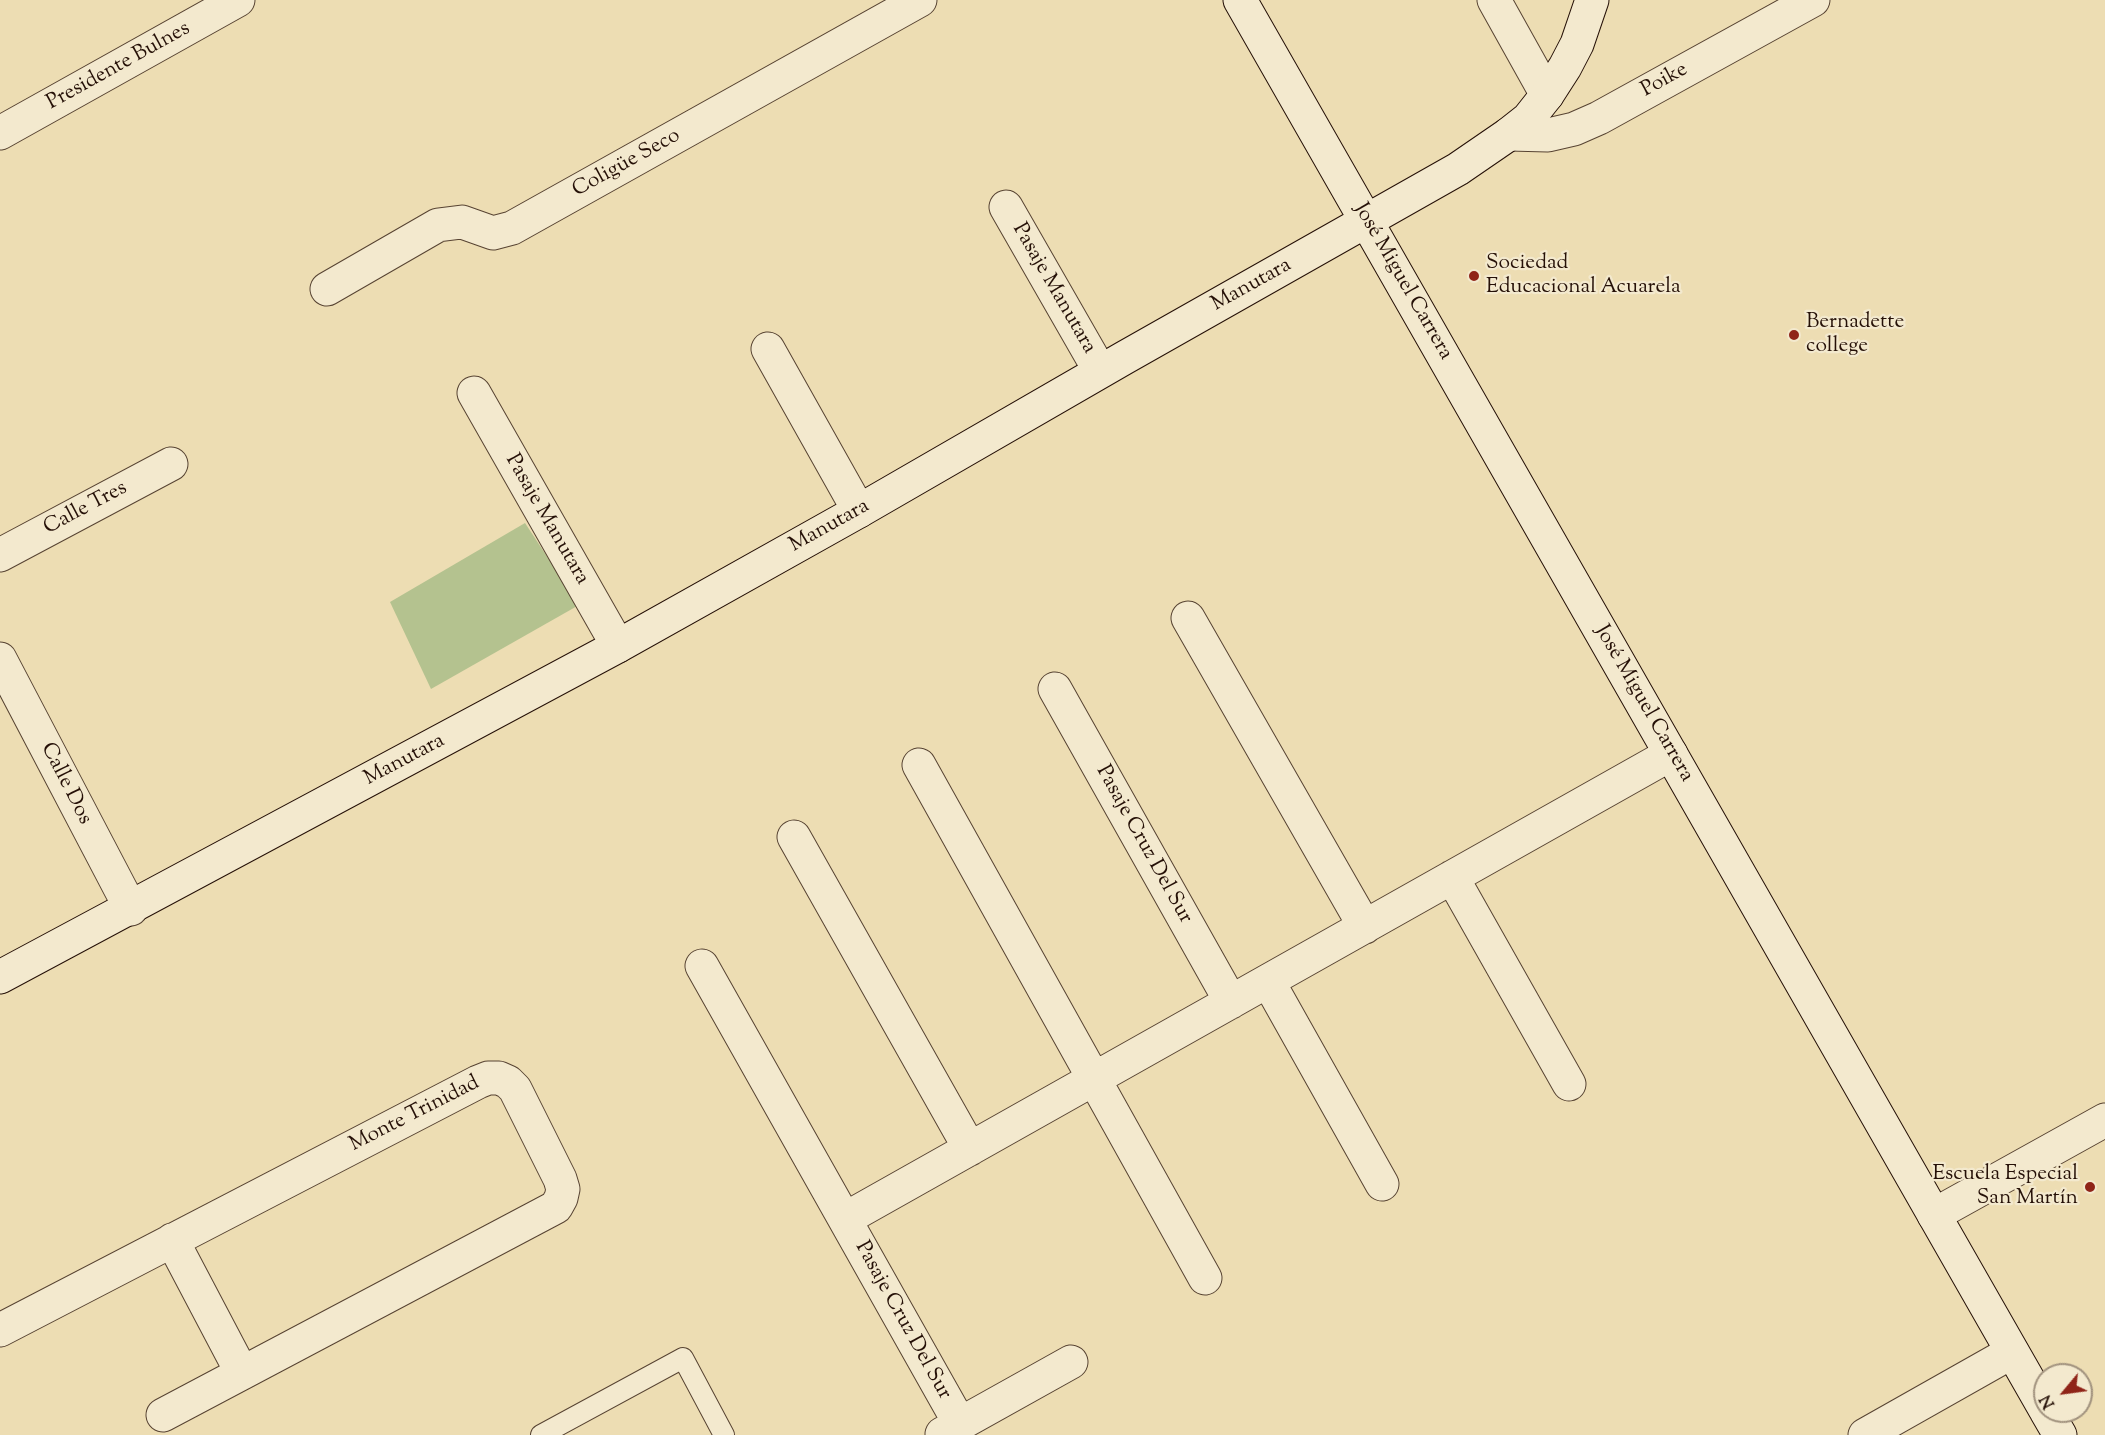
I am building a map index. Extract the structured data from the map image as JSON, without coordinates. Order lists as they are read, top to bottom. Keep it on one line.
{"streets":{"street":["Presidente Bulnes","Poike","Coligüe Seco","José Miguel Carrera","Manutara","Pasaje Manutara","Calle Tres","Calle Dos","Pasaje Cruz Del Sur","Monte Trinidad"]},"crossings":[["Poike","Manutara"],["José Miguel Carrera","Manutara"],["José Miguel Carrera","Pasaje Cruz Del Sur"],["Manutara","Pasaje Manutara"],["Manutara","Calle Dos"]],"places":["Sociedad Educacional Acuarela","Bernadette college","Escuela Especial San Martín"],"north":"bottom left"}
